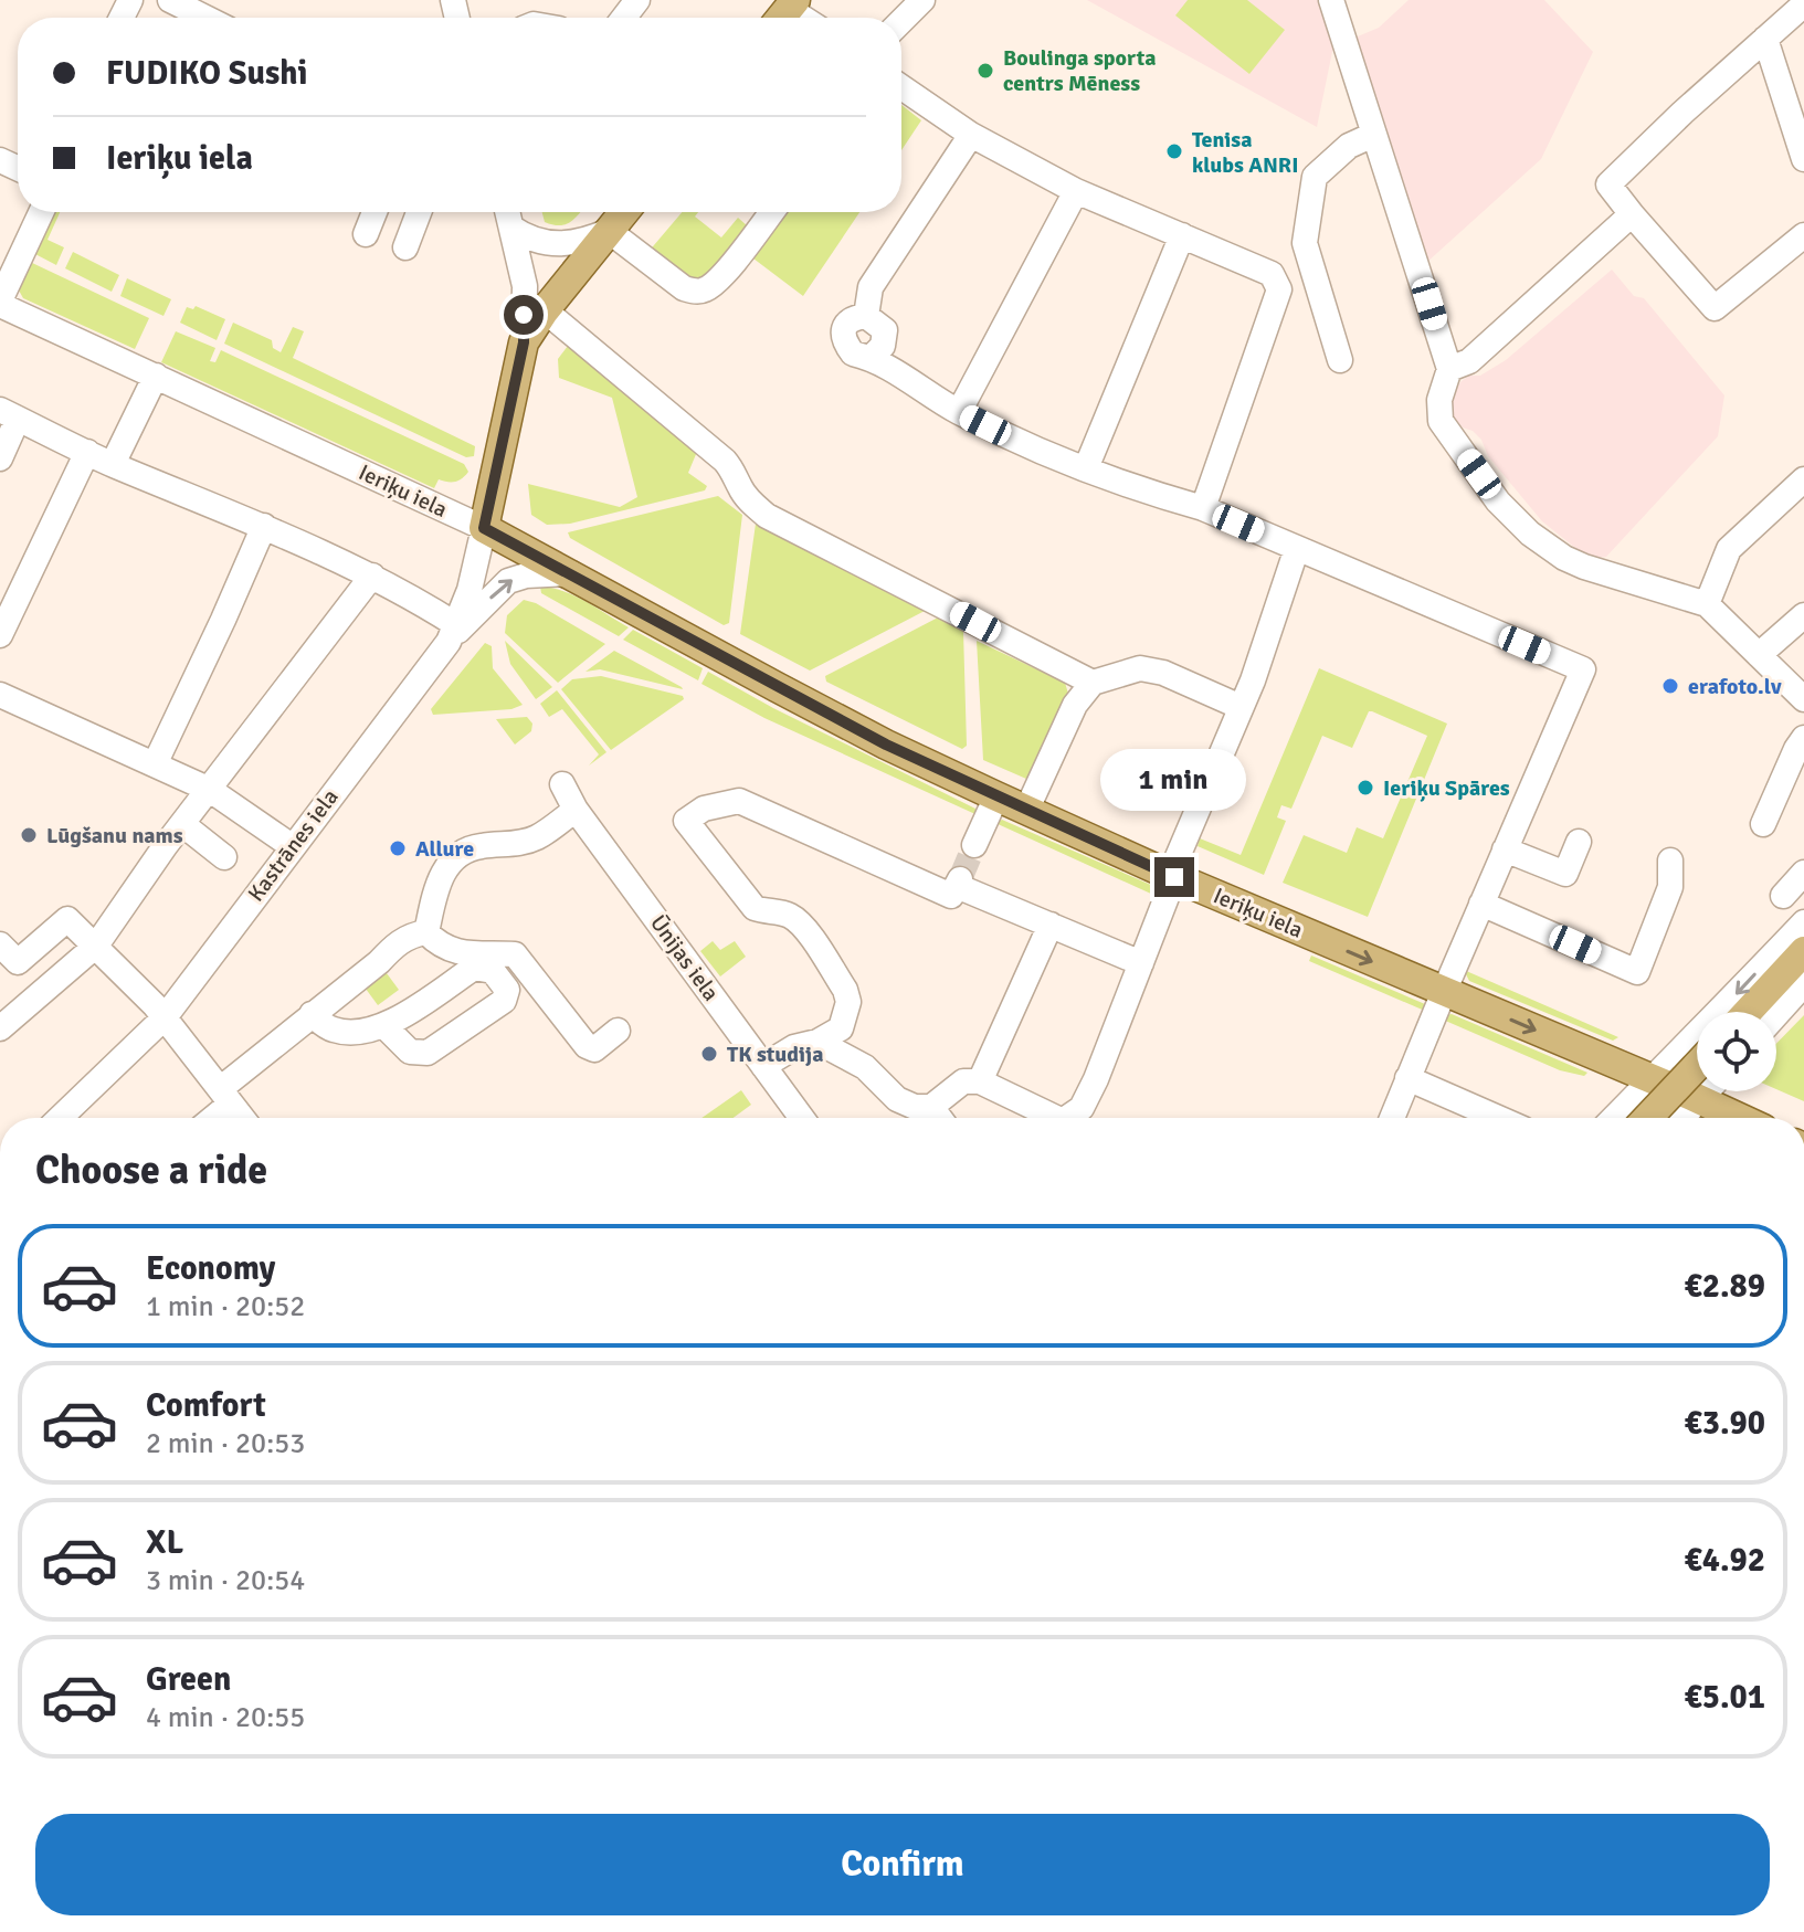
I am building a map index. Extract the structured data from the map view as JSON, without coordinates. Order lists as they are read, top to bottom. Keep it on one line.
{"streets":{"main road":["Ieriķu iela"],"street":["Kastrānes iela","Ūnijas iela"]},"crossings":[["Ieriķu iela","Kastrānes iela"]],"places":["Boulinga sporta centrs Mēness","Tenisa klubs ANRI","erafoto.lv","Ieriķu Spāres","Lūgšanu nams","Allure","TK studija"],"page":{"banner":["FUDIKO Sushi","Ieriķu iela"],"bubble":"1 min","heading":"Choose a ride","list":[{"name":"Economy","note":"1 min · 20:52","value":"€2.89"},{"name":"Comfort","note":"2 min · 20:53","value":"€3.90"},{"name":"XL","note":"3 min · 20:54","value":"€4.92"},{"name":"Green","note":"4 min · 20:55","value":"€5.01"}],"buttons":"Confirm"}}
